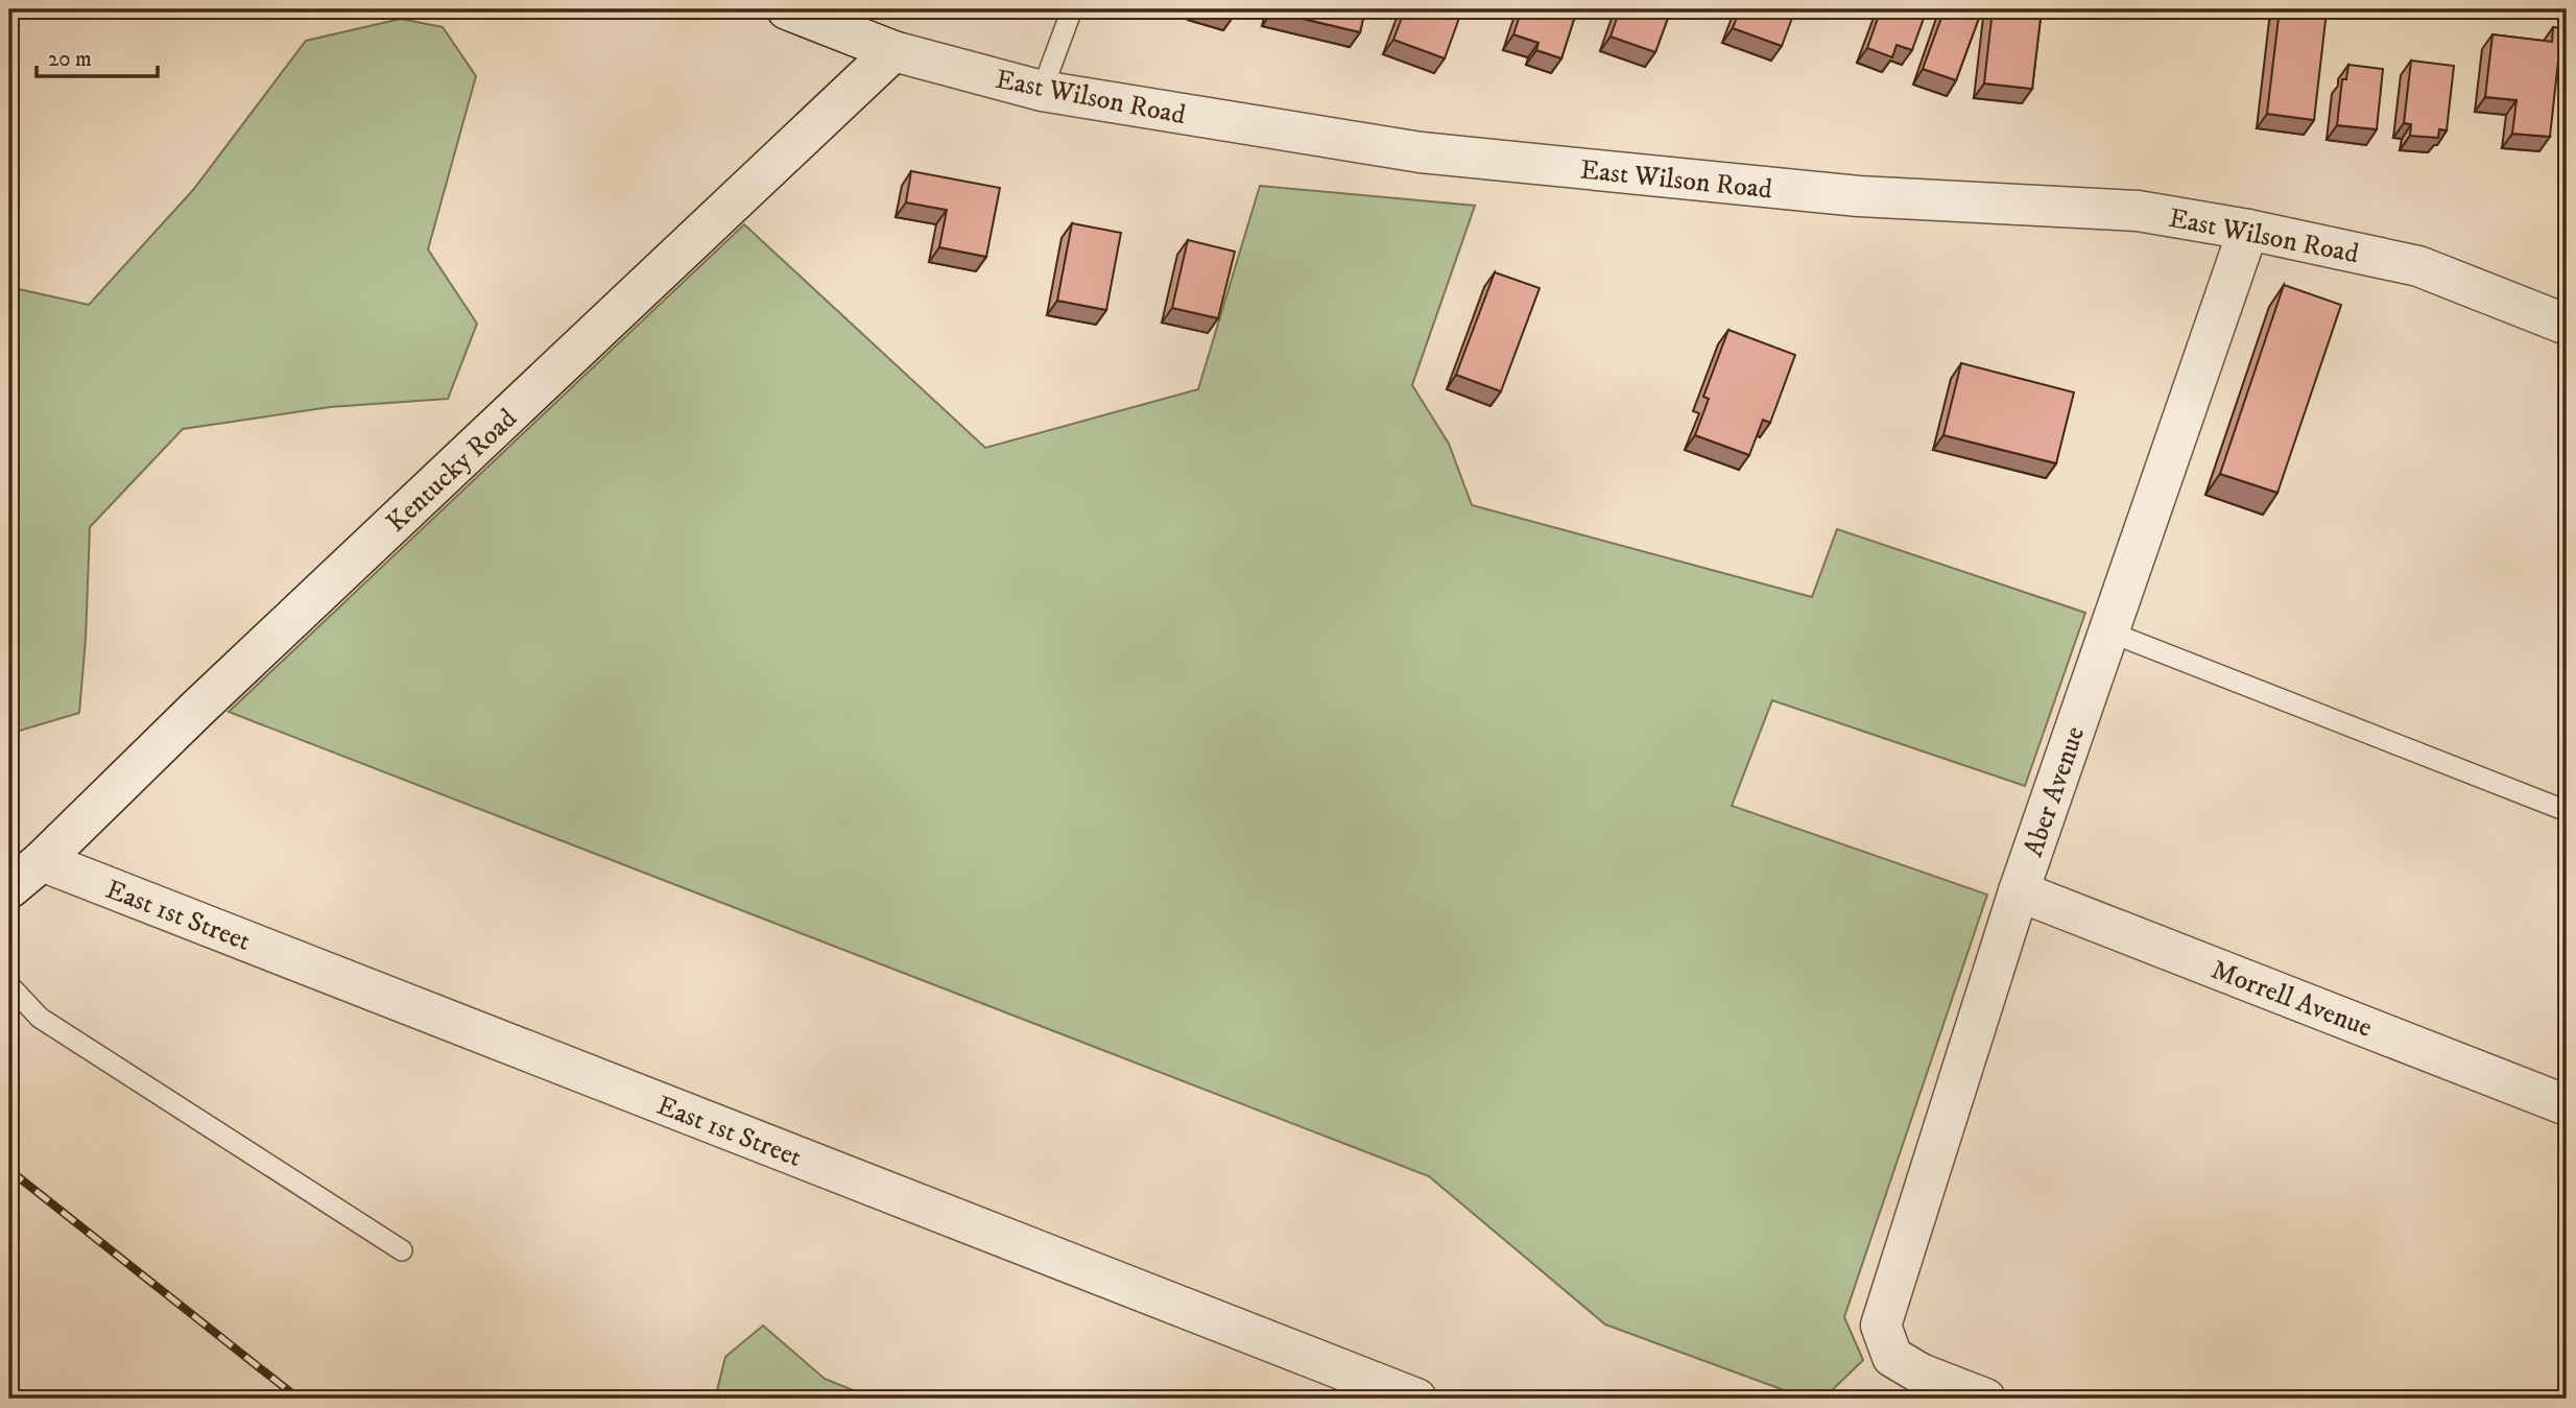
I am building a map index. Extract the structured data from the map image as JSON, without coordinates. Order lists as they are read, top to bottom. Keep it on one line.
{"streets":{"street":["East Wilson Road","Kentucky Road","Aber Avenue","East 1st Street","Morrell Avenue"]},"crossings":[["East Wilson Road","Kentucky Road"],["East Wilson Road","Aber Avenue"],["Kentucky Road","East 1st Street"],["Aber Avenue","Morrell Avenue"]],"scale_bar":"20 m"}
